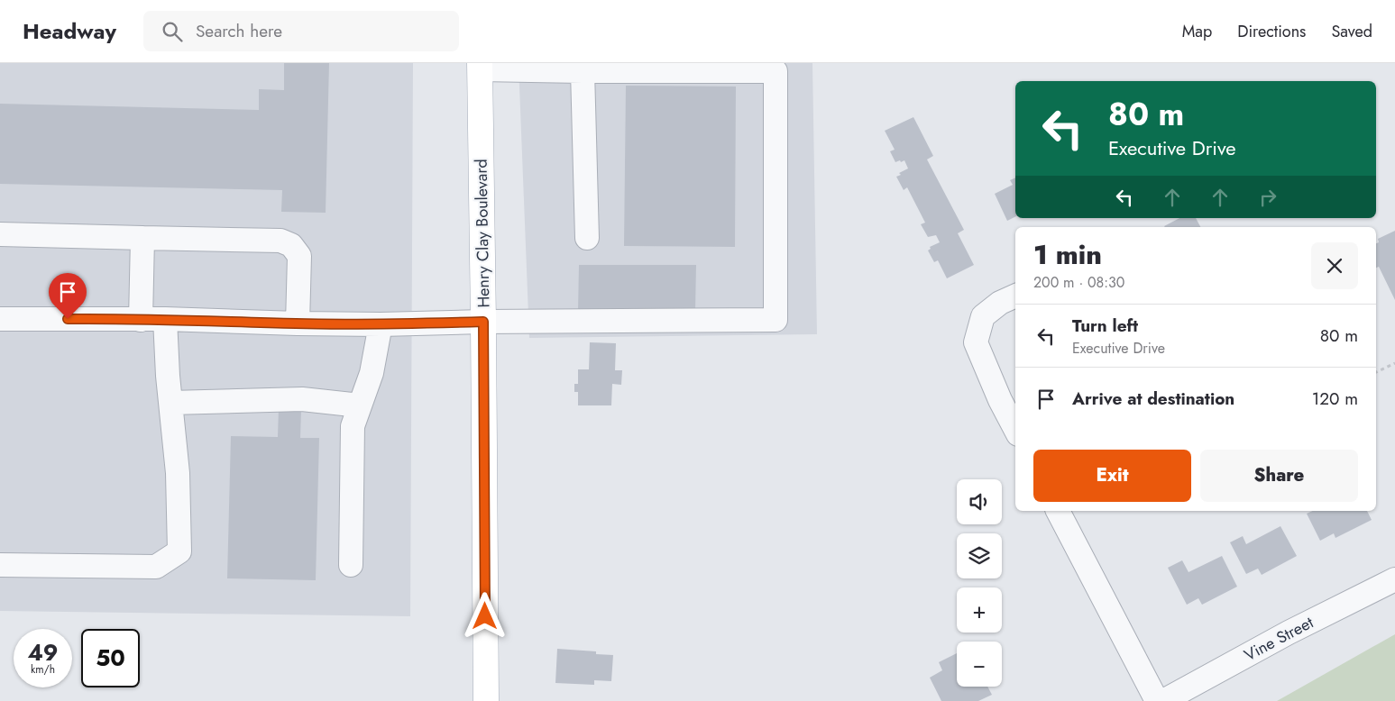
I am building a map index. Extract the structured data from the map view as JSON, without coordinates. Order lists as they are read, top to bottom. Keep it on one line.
{"streets":{"main road":["Henry Clay Boulevard"],"street":["Vine Street"]},"page":{"header":"Headway","search":"Search here","nav":["Map","Directions","Saved"],"turn":["80 m","Executive Drive"],"heading":["1 min","200 m · 08:30"],"list":[{"name":"Turn left","note":"Executive Drive","value":"80 m"},{"name":"Arrive at destination","value":"120 m"}],"buttons":["Exit","Share"],"map_buttons":["+","−"],"speed":"49 km/h","limit":"50"}}
